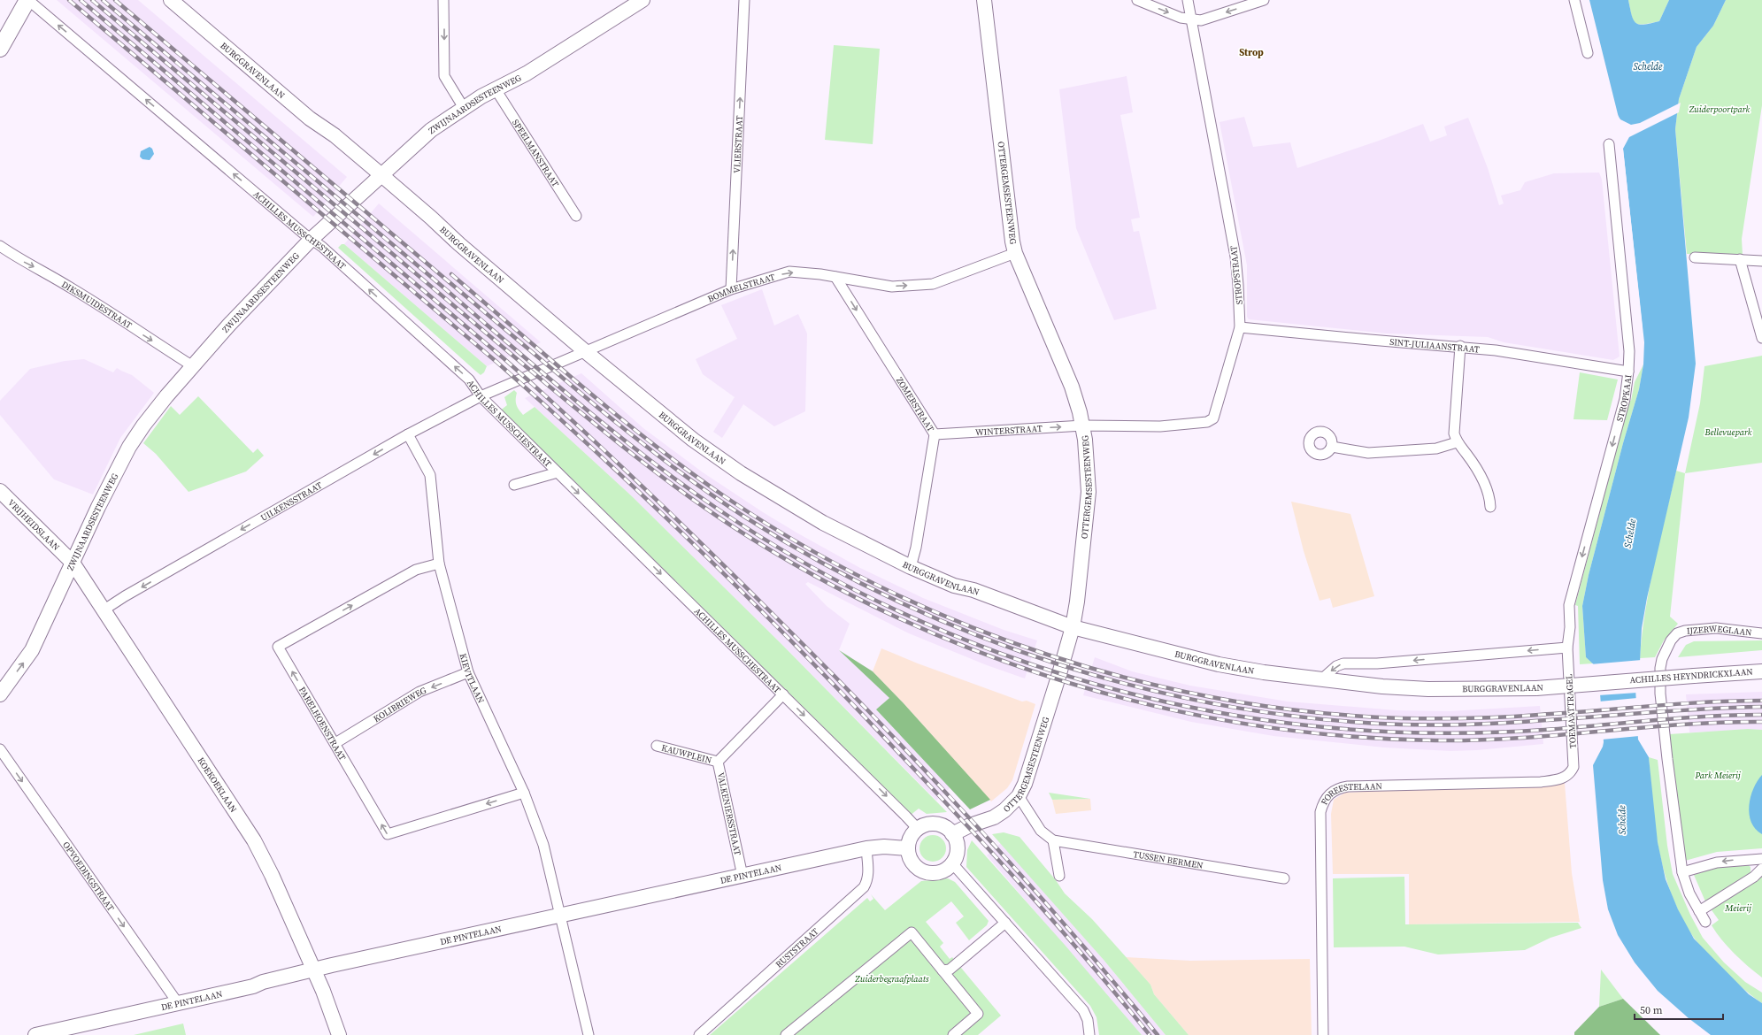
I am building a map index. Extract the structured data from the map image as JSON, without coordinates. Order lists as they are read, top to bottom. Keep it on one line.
{"streets":{"street":["BURGGRAVENLAAN","ZWIJNAARDSESTEENWEG","VLIERSTRAAT","SPEELMANSTRAAT","OTTERGEMSESTEENWEG","ACHILLES MUSSCHESTRAAT","STROPSTRAAT","BOMMELSTRAAT","DIKSMUIDESTRAAT","SINT-JULIAANSTRAAT","STROPKAAI","ZOMERSTRAAT","WINTERSTRAAT","UILKENSSTRAAT","VRIJHEIDSLAAN","IJZERWEGLAAN","ACHILLES HEYNDRICKXLAAN","KIEVITLAAN","KOLIBRIEWEG","TOEMAATTRAGEL","PARELHOENSTRAAT","KAUWPLEIN","KOEKOEKLAAN","FOREESTELAAN","VALKENIERSSTRAAT","TUSSEN BERMEN","DE PINTELAAN","OPVOEDINGSTRAAT","RUSTSTRAAT"]},"crossings":[["BURGGRAVENLAAN","ZWIJNAARDSESTEENWEG"],["BURGGRAVENLAAN","OTTERGEMSESTEENWEG"],["BURGGRAVENLAAN","BOMMELSTRAAT"],["BURGGRAVENLAAN","ZOMERSTRAAT"],["BURGGRAVENLAAN","ACHILLES HEYNDRICKXLAAN"],["ZWIJNAARDSESTEENWEG","SPEELMANSTRAAT"],["ZWIJNAARDSESTEENWEG","ACHILLES MUSSCHESTRAAT"],["ZWIJNAARDSESTEENWEG","DIKSMUIDESTRAAT"],["ZWIJNAARDSESTEENWEG","VRIJHEIDSLAAN"],["VLIERSTRAAT","BOMMELSTRAAT"],["OTTERGEMSESTEENWEG","ACHILLES MUSSCHESTRAAT"],["OTTERGEMSESTEENWEG","STROPSTRAAT"],["OTTERGEMSESTEENWEG","BOMMELSTRAAT"],["OTTERGEMSESTEENWEG","WINTERSTRAAT"],["OTTERGEMSESTEENWEG","DE PINTELAAN"],["ACHILLES MUSSCHESTRAAT","BOMMELSTRAAT"],["ACHILLES MUSSCHESTRAAT","UILKENSSTRAAT"],["ACHILLES MUSSCHESTRAAT","VALKENIERSSTRAAT"],["ACHILLES MUSSCHESTRAAT","DE PINTELAAN"],["STROPSTRAAT","SINT-JULIAANSTRAAT"],["STROPSTRAAT","WINTERSTRAAT"],["BOMMELSTRAAT","ZOMERSTRAAT"],["BOMMELSTRAAT","UILKENSSTRAAT"],["SINT-JULIAANSTRAAT","STROPKAAI"],["STROPKAAI","TOEMAATTRAGEL"],["ZOMERSTRAAT","WINTERSTRAAT"],["UILKENSSTRAAT","VRIJHEIDSLAAN"],["UILKENSSTRAAT","KIEVITLAAN"],["UILKENSSTRAAT","KOEKOEKLAAN"],["VRIJHEIDSLAAN","KOEKOEKLAAN"],["KIEVITLAAN","KOLIBRIEWEG"],["KIEVITLAAN","PARELHOENSTRAAT"],["KIEVITLAAN","DE PINTELAAN"],["KOLIBRIEWEG","PARELHOENSTRAAT"],["TOEMAATTRAGEL","FOREESTELAAN"],["KAUWPLEIN","VALKENIERSSTRAAT"],["KOEKOEKLAAN","DE PINTELAAN"],["VALKENIERSSTRAAT","DE PINTELAAN"],["DE PINTELAAN","OPVOEDINGSTRAAT"],["DE PINTELAAN","RUSTSTRAAT"]],"one_way":["VLIERSTRAAT","BOMMELSTRAAT","DIKSMUIDESTRAAT","STROPKAAI","ZOMERSTRAAT","WINTERSTRAAT","UILKENSSTRAAT","KOLIBRIEWEG","OPVOEDINGSTRAAT"],"districts":["Strop"],"water":["Schelde"],"parks":["Zuiderpoortpark","Bellevuepark","Park Meierij","Meierij","Zuiderbegraafplaats"],"scale_bar":"50 m"}
